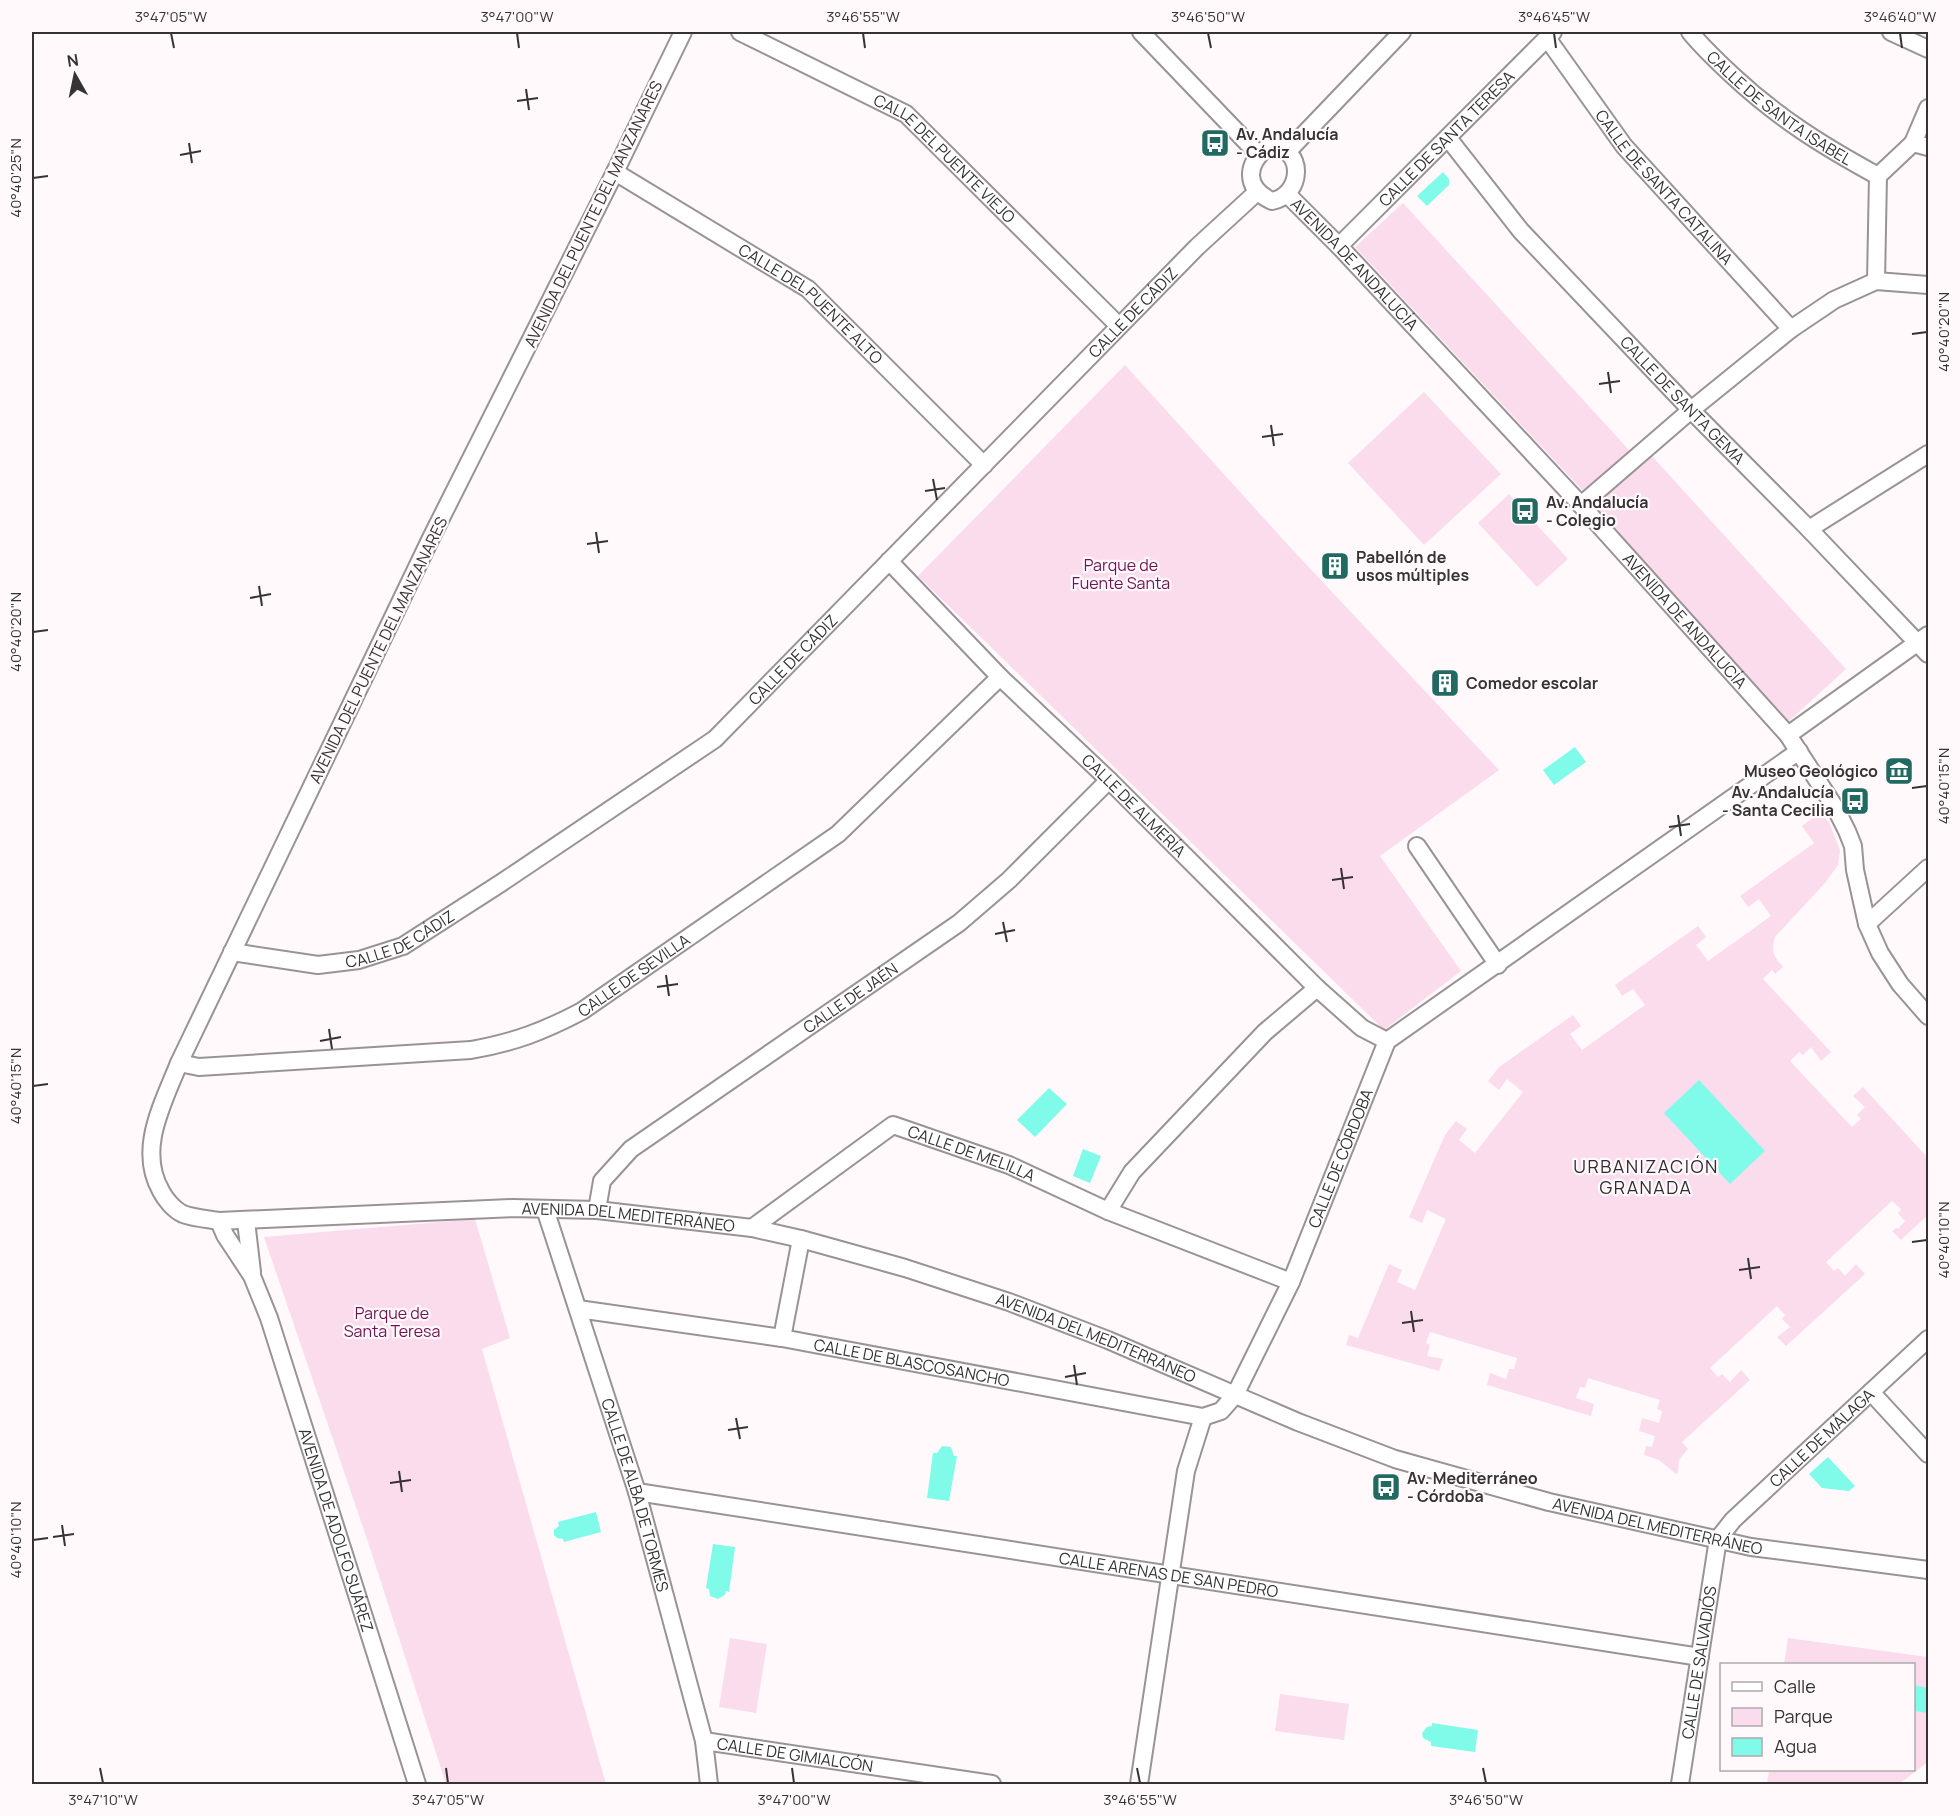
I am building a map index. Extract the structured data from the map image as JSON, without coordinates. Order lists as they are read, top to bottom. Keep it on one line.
{"streets":{"street":["CALLE DE SANTA ISABEL","CALLE DE SANTA TERESA","CALLE DEL PUENTE VIEJO","CALLE DE SANTA CATALINA","AVENIDA DEL PUENTE DEL MANZANARES","AVENIDA DE ANDALUCÍA","CALLE DEL PUENTE ALTO","CALLE DE CÁDIZ","CALLE DE SANTA GEMA","CALLE DE ALMERÍA","CALLE DE SEVILLA","CALLE DE JAÉN","CALLE DE MELILLA","CALLE DE CÓRDOBA","AVENIDA DEL MEDITERRÁNEO","CALLE DE BLASCOSANCHO","CALLE DE MÁLAGA","CALLE DE ALBA DE TORMES","AVENIDA DE ADOLFO SUÁREZ","CALLE ARENAS DE SAN PEDRO","CALLE DE SALVADIÓS","CALLE DE GIMIALCÓN"]},"crossings":[["CALLE DE SANTA TERESA","CALLE DE SANTA CATALINA"],["CALLE DE SANTA TERESA","AVENIDA DE ANDALUCÍA"],["CALLE DE SANTA TERESA","CALLE DE SANTA GEMA"],["CALLE DEL PUENTE VIEJO","CALLE DE CÁDIZ"],["AVENIDA DEL PUENTE DEL MANZANARES","CALLE DEL PUENTE ALTO"],["AVENIDA DEL PUENTE DEL MANZANARES","CALLE DE CÁDIZ"],["AVENIDA DEL PUENTE DEL MANZANARES","CALLE DE SEVILLA"],["AVENIDA DEL PUENTE DEL MANZANARES","AVENIDA DEL MEDITERRÁNEO"],["AVENIDA DEL PUENTE DEL MANZANARES","AVENIDA DE ADOLFO SUÁREZ"],["AVENIDA DE ANDALUCÍA","CALLE DE CÁDIZ"],["CALLE DEL PUENTE ALTO","CALLE DE CÁDIZ"],["CALLE DE CÁDIZ","CALLE DE ALMERÍA"],["CALLE DE ALMERÍA","CALLE DE SEVILLA"],["CALLE DE ALMERÍA","CALLE DE JAÉN"],["CALLE DE ALMERÍA","CALLE DE CÓRDOBA"],["CALLE DE JAÉN","AVENIDA DEL MEDITERRÁNEO"],["CALLE DE MELILLA","CALLE DE CÓRDOBA"],["CALLE DE MELILLA","AVENIDA DEL MEDITERRÁNEO"],["CALLE DE CÓRDOBA","AVENIDA DEL MEDITERRÁNEO"],["AVENIDA DEL MEDITERRÁNEO","CALLE DE MÁLAGA"],["AVENIDA DEL MEDITERRÁNEO","CALLE DE ALBA DE TORMES"],["AVENIDA DEL MEDITERRÁNEO","AVENIDA DE ADOLFO SUÁREZ"],["AVENIDA DEL MEDITERRÁNEO","CALLE DE SALVADIÓS"],["CALLE DE BLASCOSANCHO","CALLE DE ALBA DE TORMES"],["CALLE DE MÁLAGA","CALLE DE SALVADIÓS"],["CALLE DE ALBA DE TORMES","CALLE ARENAS DE SAN PEDRO"],["CALLE DE ALBA DE TORMES","CALLE DE GIMIALCÓN"],["CALLE ARENAS DE SAN PEDRO","CALLE DE SALVADIÓS"]],"districts":["URBANIZACIÓN GRANADA"],"parks":["Parque de Fuente Santa","Parque de Santa Teresa"],"places":{"bus stop":["Av. Andalucía - Cádiz","Av. Andalucía - Colegio","Av. Andalucía - Santa Cecilia","Av. Mediterráneo - Córdoba"],"building":["Pabellón de usos múltiples","Comedor escolar"],"museum":["Museo Geológico"]},"legend":["Calle","Parque","Agua"],"north":"top","coordinates":["3°47'05\"W","3°47'00\"W","3°46'55\"W","3°46'50\"W","3°46'45\"W","3°46'40\"W","40°40'25\"N","40°40'20\"N","40°40'15\"N","40°40'10\"N","3°47'10\"W"]}
